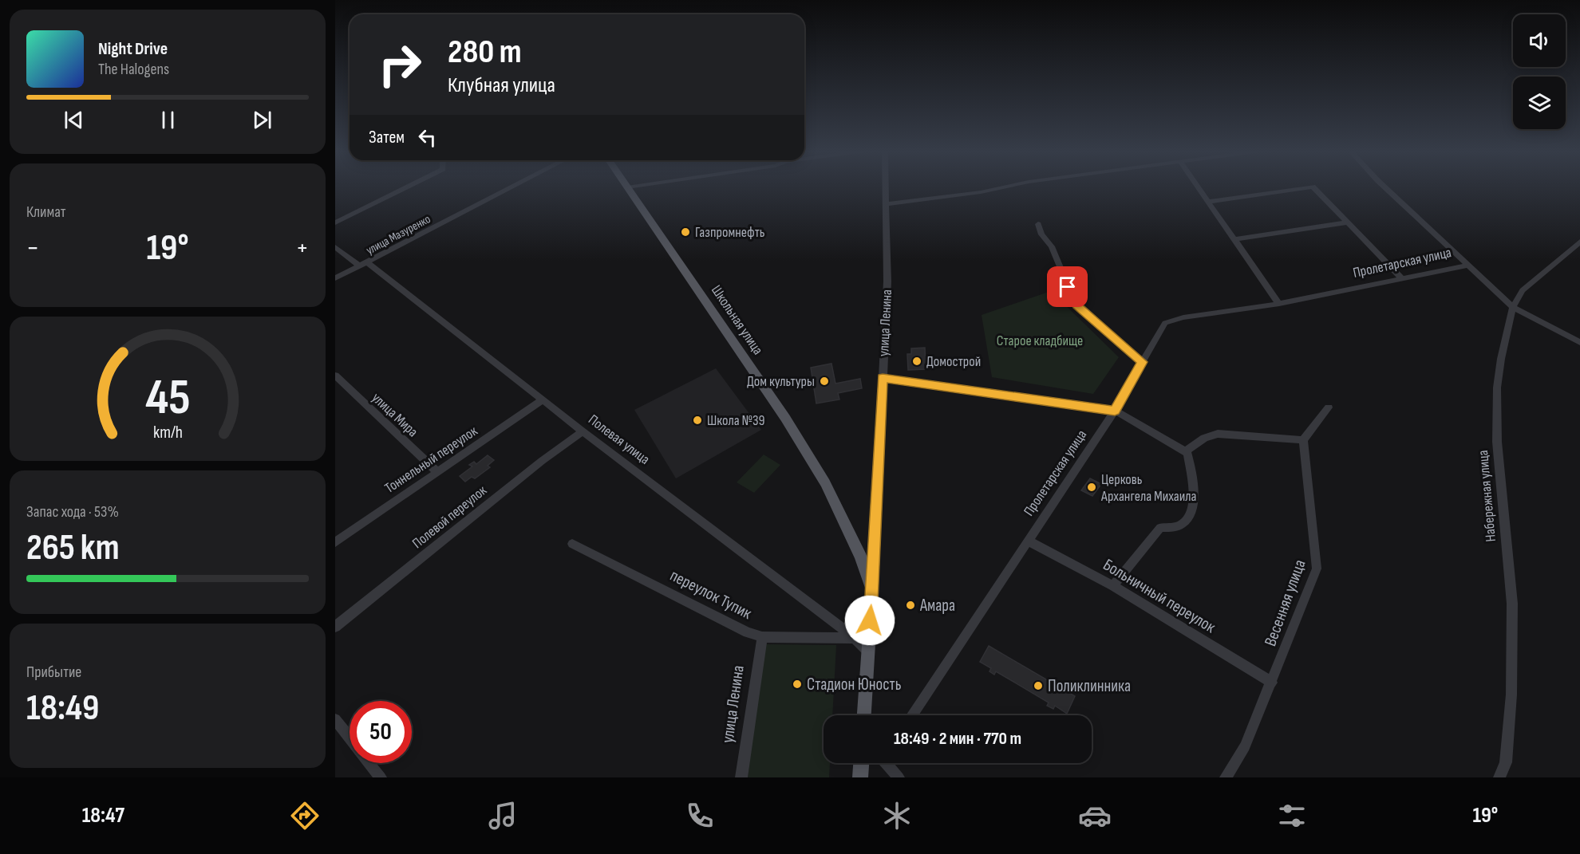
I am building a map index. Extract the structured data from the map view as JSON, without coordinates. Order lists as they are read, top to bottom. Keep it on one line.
{"streets":{"main road":["Школьная улица"],"street":["улица Мазуренко","Пролетарская улица","улица Ленина","улица Мира","Полевая улица","Тоннельный переулок","Набережная улица","Полевой переулок","переулок Тупик","Больничный переулок","Весенняя улица"]},"crossings":[["улица Мазуренко","Полевая улица"],["Пролетарская улица","Больничный переулок"],["Школьная улица","улица Ленина"],["улица Ленина","переулок Тупик"],["улица Мира","Тоннельный переулок"],["Полевая улица","Тоннельный переулок"],["Полевая улица","Полевой переулок"],["Полевая улица","переулок Тупик"],["Больничный переулок","Весенняя улица"]],"parks":["Старое кладбище"],"places":["Газпромнефть","Домострой","Дом культуры","Школа №39","Церковь Архангела Михаила","Амара","Стадион Юность","Поликлинника"],"page":{"turn":["280 m","Клубная улица"],"song":["Night Drive","The Halogens"],"then":"Затем","tile":["Климат",["Запас хода · 53%","265 km"],["Прибытие","18:49"]],"heat":["−","19°","+"],"limit":"50","trip":"18:49 · 2 мин · 770 m","tabs":["18:47","19°"],"gauge":["45","km/h"]}}
